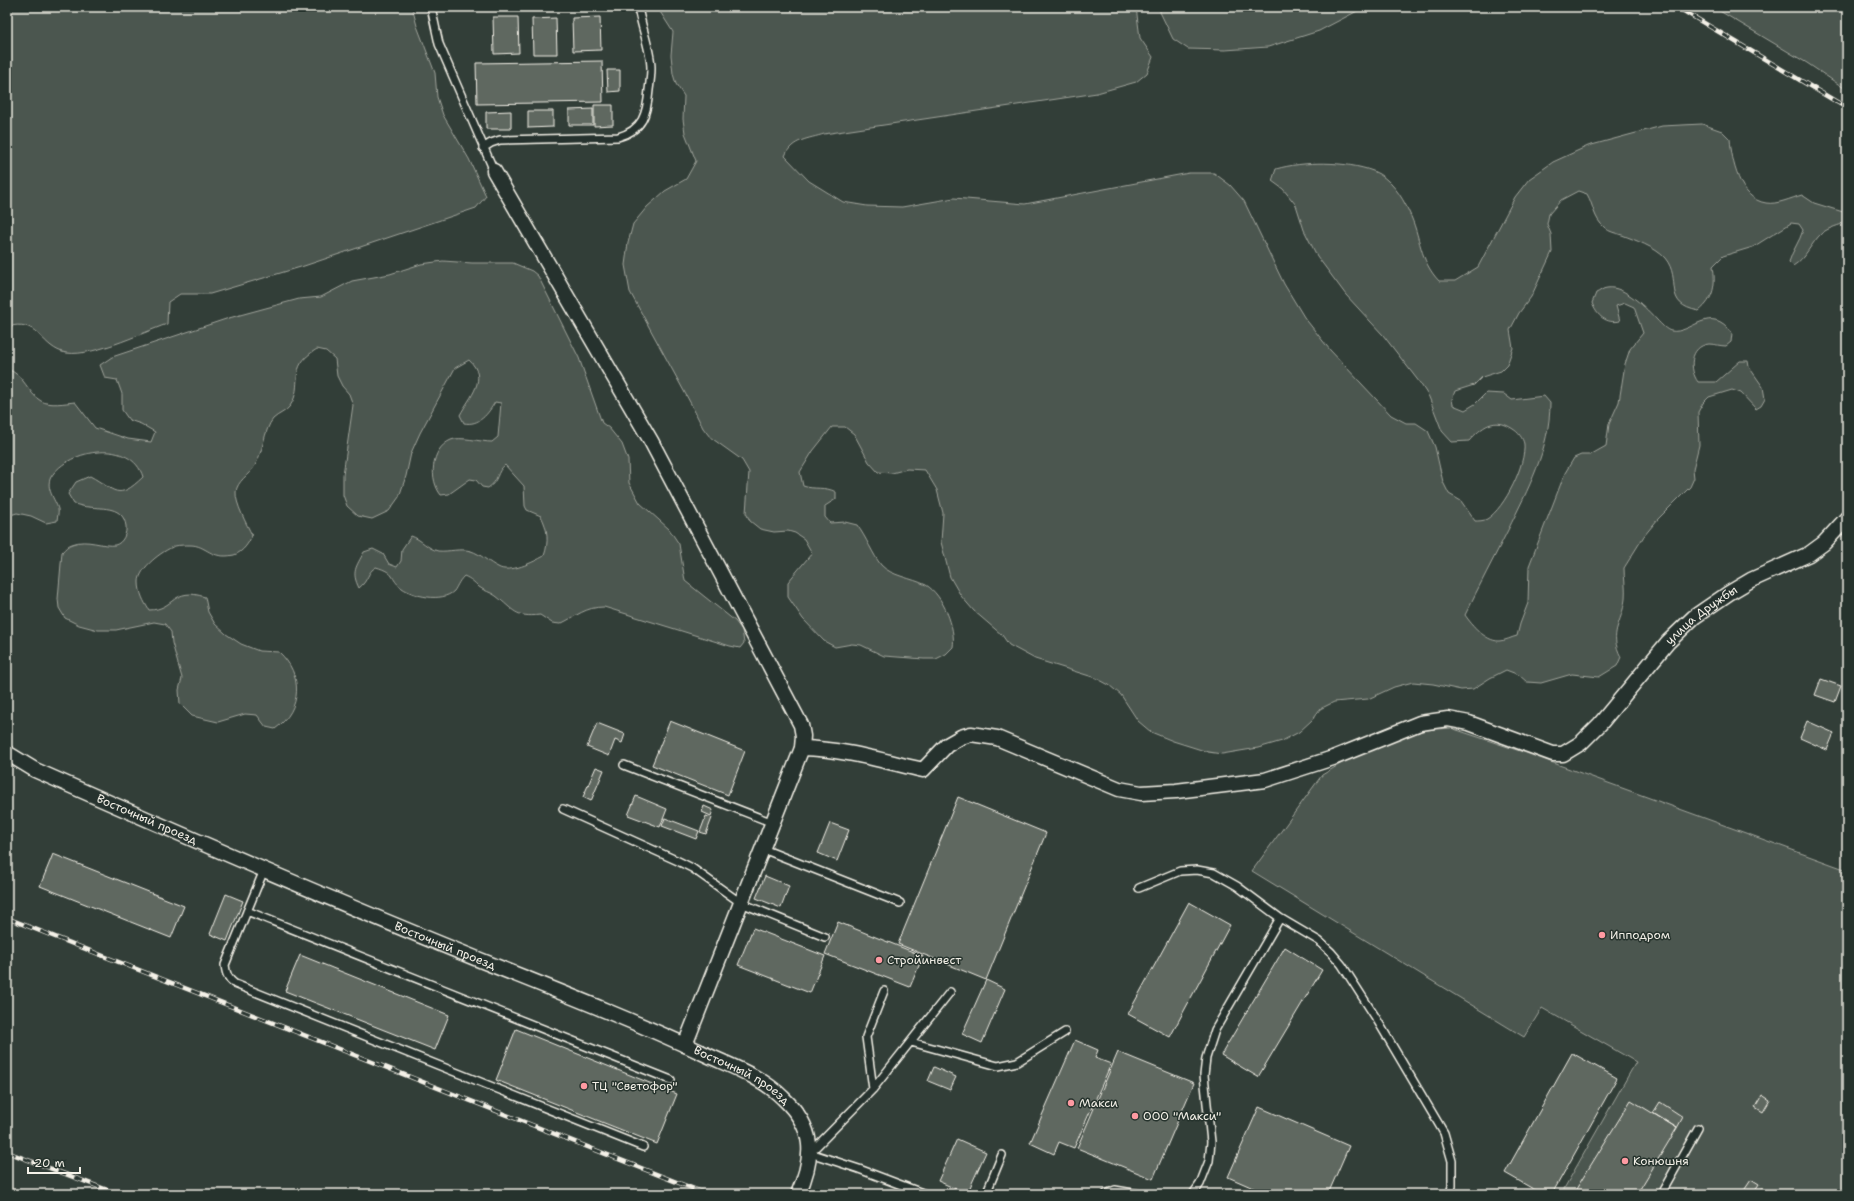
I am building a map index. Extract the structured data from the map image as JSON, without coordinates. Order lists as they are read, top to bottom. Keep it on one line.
{"streets":{"street":["улица Дружбы","Восточный проезд"]},"places":["Ипподром","Стройинвест","ТЦ \"Светофор\"","Макси","ООО \"Макси\"","Конюшня"],"scale_bar":"20 m"}
